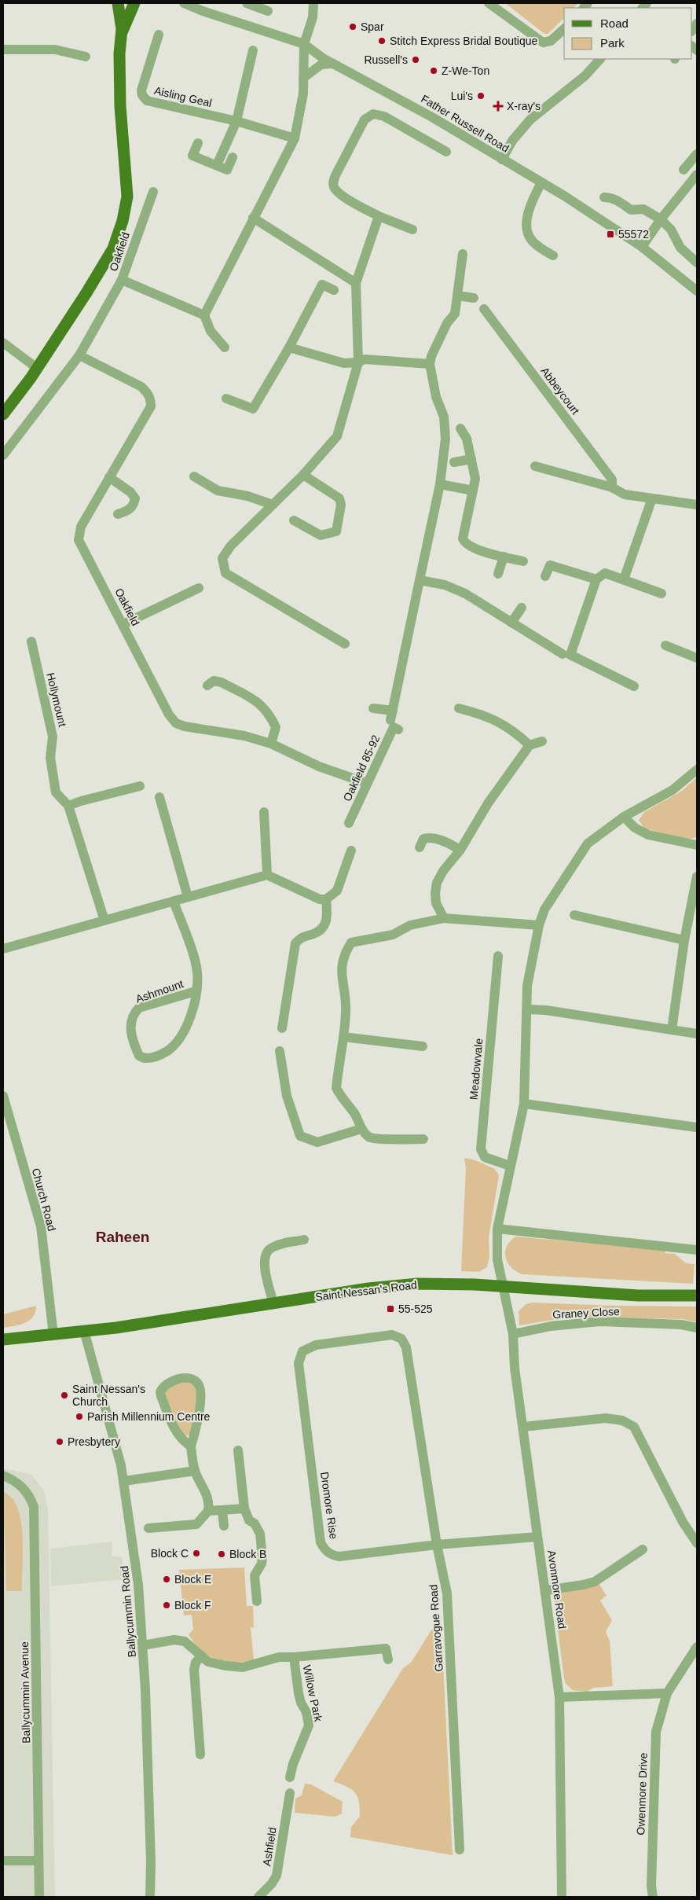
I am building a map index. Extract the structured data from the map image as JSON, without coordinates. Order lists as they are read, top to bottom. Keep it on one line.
{"streets":{"main road":["Saint Nessan's Road"],"street":["Aisling Geal","Father Russell Road","Oakfield","Abbeycourt","Hollymount","Oakfield 85-92","Ashmount","Meadowvale","Church Road","Graney Close","Dromore Rise","Avonmore Road","Ballycummin Road","Garravogue Road","Ballycummin Avenue","Willow Park","Owenmore Drive","Ashfield"]},"crossings":[["Oakfield","Oakfield 85-92"],["Church Road","Saint Nessan's Road"],["Saint Nessan's Road","Avonmore Road"],["Saint Nessan's Road","Ballycummin Road"],["Graney Close","Avonmore Road"],["Dromore Rise","Avonmore Road"],["Dromore Rise","Garravogue Road"],["Ballycummin Road","Willow Park"]],"districts":["Raheen"],"places":{"other":["Spar","Stitch Express Bridal Boutique","Russell's","Z-We-Ton","Lui's","Saint Nessan's Church","Parish Millennium Centre","Presbytery","Block C","Block B","Block E","Block F"],"health":["X-ray's"],"transit":["55572","55-525"]},"legend":["Road","Park"]}
